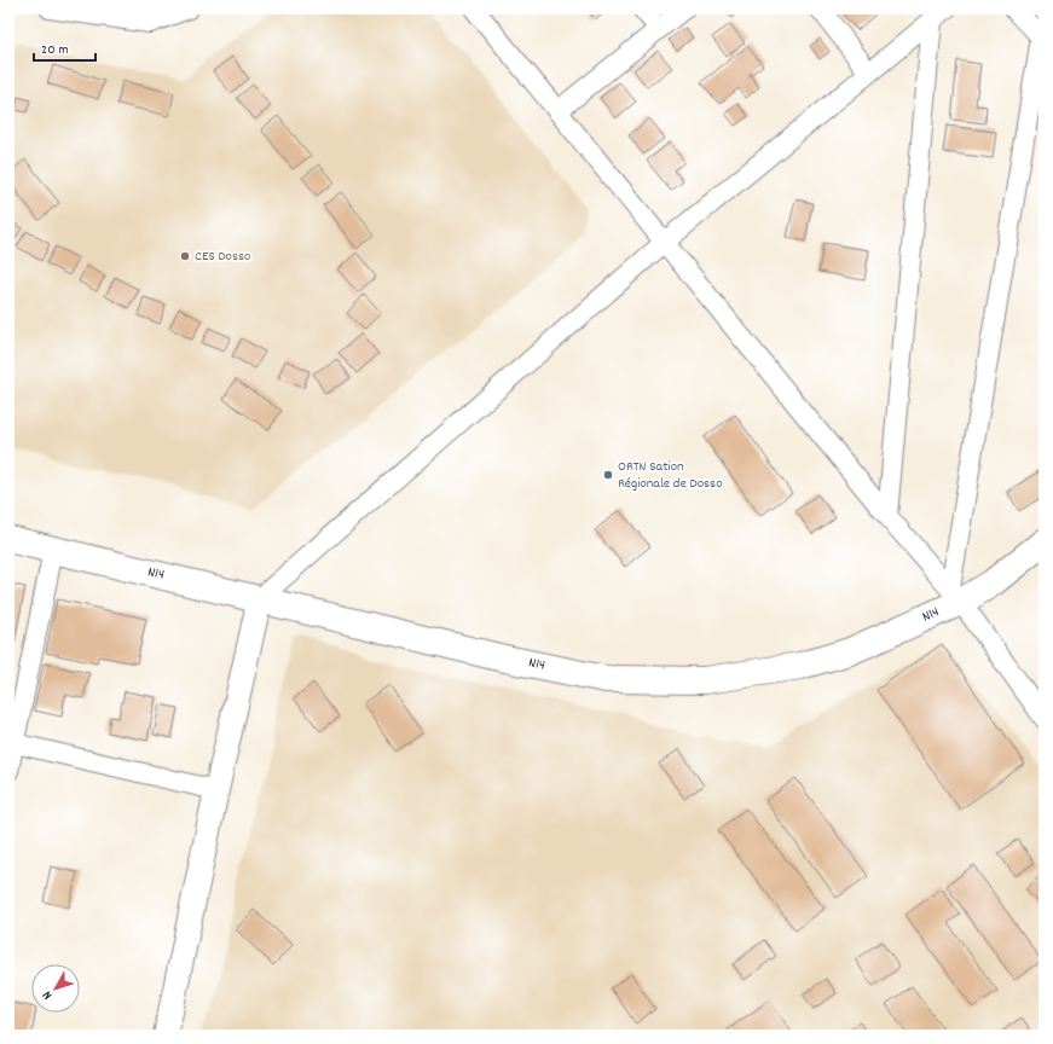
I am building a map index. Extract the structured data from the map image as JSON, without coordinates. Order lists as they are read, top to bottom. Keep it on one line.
{"streets":{"main road":["N14"]},"places":["CES Dosso","ORTN Sation Régionale de Dosso"],"scale_bar":"20 m","north":"bottom left"}
